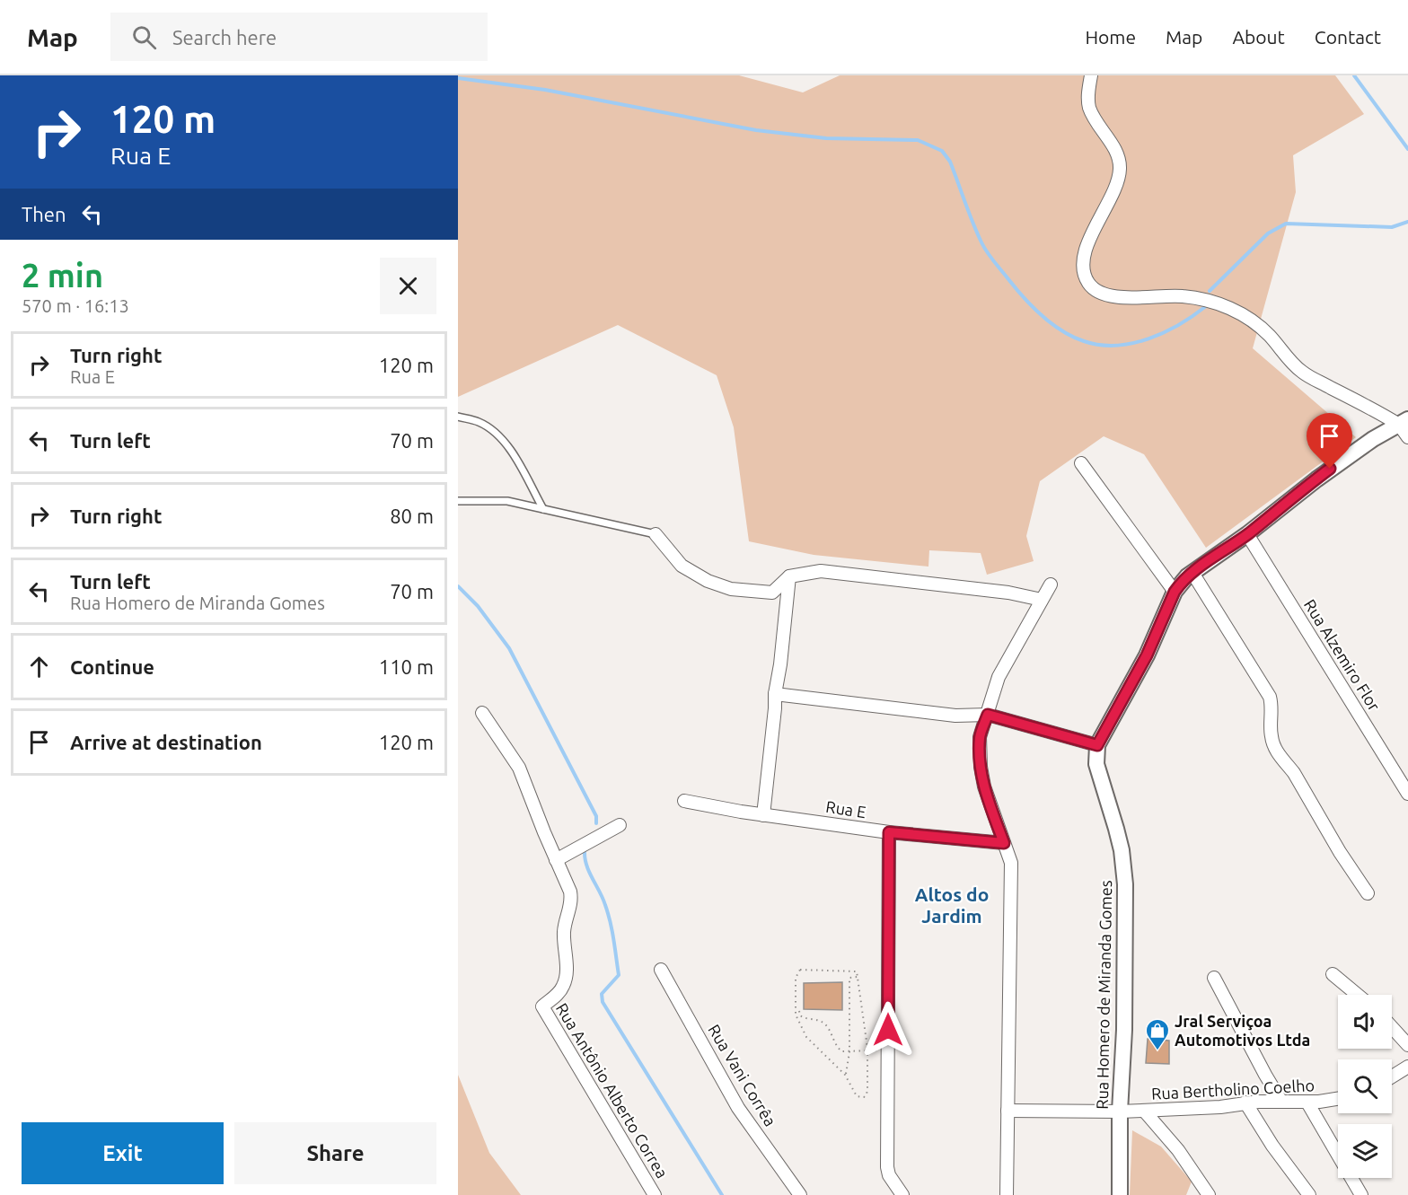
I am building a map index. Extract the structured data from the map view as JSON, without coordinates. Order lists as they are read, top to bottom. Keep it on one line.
{"streets":{"street":["Rua Alzemiro Flor","Rua E","Rua Homero de Miranda Gomes","Rua Vani Corrêa","Rua Bertholino Coelho","Rua Antônio Alberto Correa"]},"crossings":[["Rua Homero de Miranda Gomes","Rua Bertholino Coelho"]],"districts":["Altos do Jardim"],"places":{"shop":["Jral Serviçoa Automotivos Ltda"]},"page":{"header":"Map","search":"Search here","nav":["Home","Map","About","Contact"],"turn":["120 m","Rua E"],"then":"Then","heading":["2 min","570 m · 16:13"],"list":[{"name":"Turn right","note":"Rua E","value":"120 m"},{"name":"Turn left","value":"70 m"},{"name":"Turn right","value":"80 m"},{"name":"Turn left","note":"Rua Homero de Miranda Gomes","value":"70 m"},{"name":"Continue","value":"110 m"},{"name":"Arrive at destination","value":"120 m"}],"buttons":["Exit","Share"]}}
